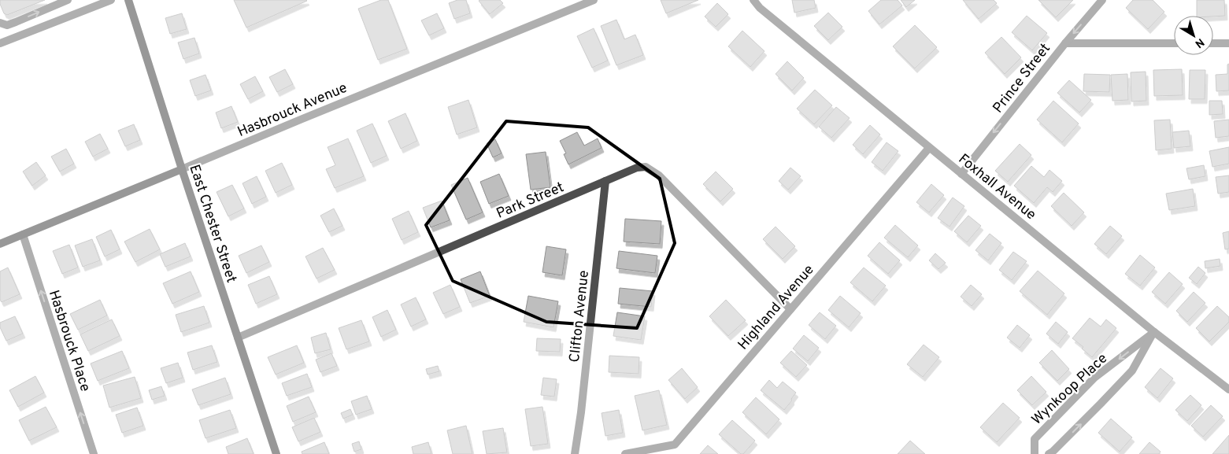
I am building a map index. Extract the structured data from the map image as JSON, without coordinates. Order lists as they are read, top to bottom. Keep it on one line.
{"streets":{"main road":["Hasbrouck Avenue","East Chester Street"],"street":["Prince Street","Foxhall Avenue","Park Street","Highland Avenue","Clifton Avenue","Hasbrouck Place","Wynkoop Place"]},"crossings":[["Prince Street","Foxhall Avenue"],["Hasbrouck Avenue","East Chester Street"],["Hasbrouck Avenue","Hasbrouck Place"],["Foxhall Avenue","Highland Avenue"],["Foxhall Avenue","Wynkoop Place"],["Park Street","East Chester Street"],["Park Street","Highland Avenue"],["Park Street","Clifton Avenue"]],"one_way":["Prince Street","Hasbrouck Place"],"north":"bottom right"}
